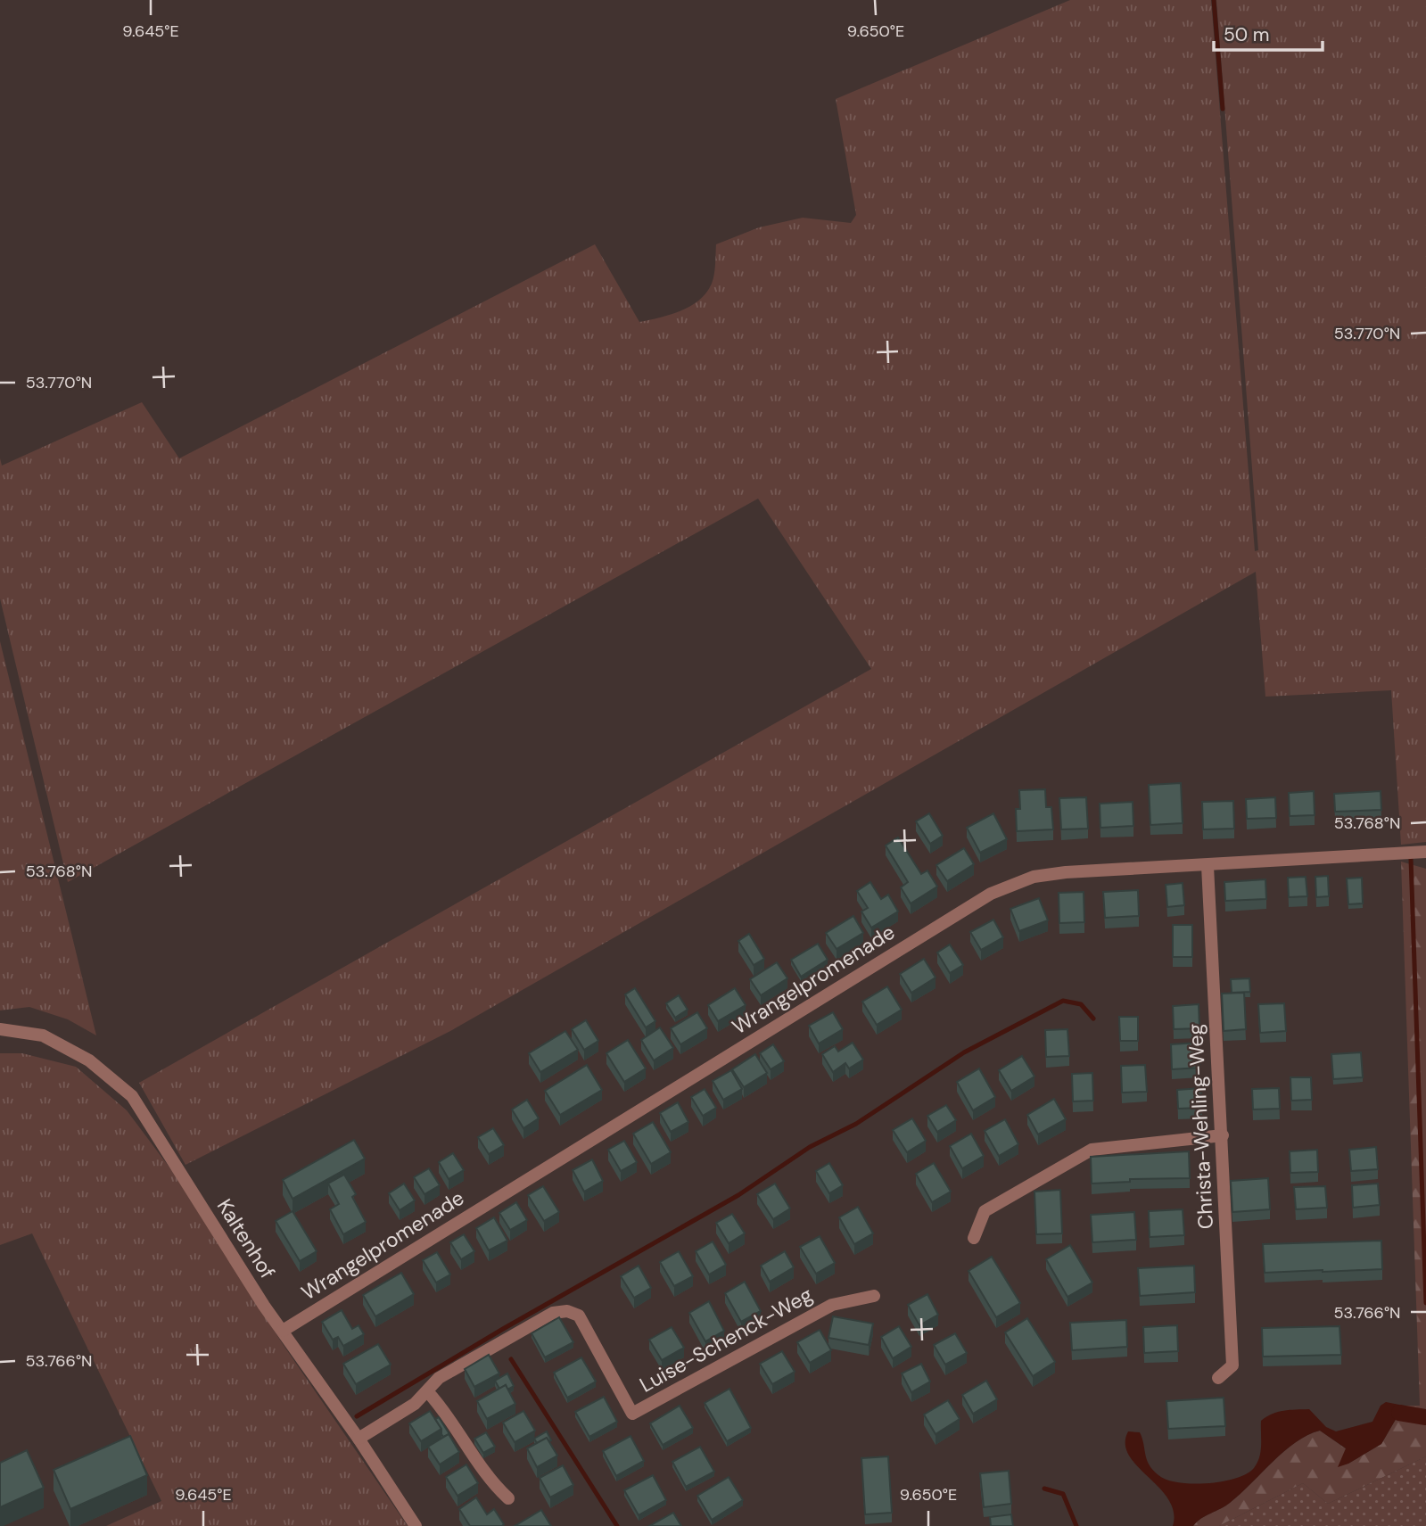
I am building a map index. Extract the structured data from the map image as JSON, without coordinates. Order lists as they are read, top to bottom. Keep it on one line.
{"streets":{"street":["Wrangelpromenade","Christa-Wehling-Weg","Kaltenhof","Luise-Schenck-Weg"]},"crossings":[["Wrangelpromenade","Christa-Wehling-Weg"],["Wrangelpromenade","Kaltenhof"],["Kaltenhof","Luise-Schenck-Weg"]],"scale_bar":"50 m","coordinates":["9.645°E","9.650°E","53.770°N","53.768°N","53.766°N"]}
